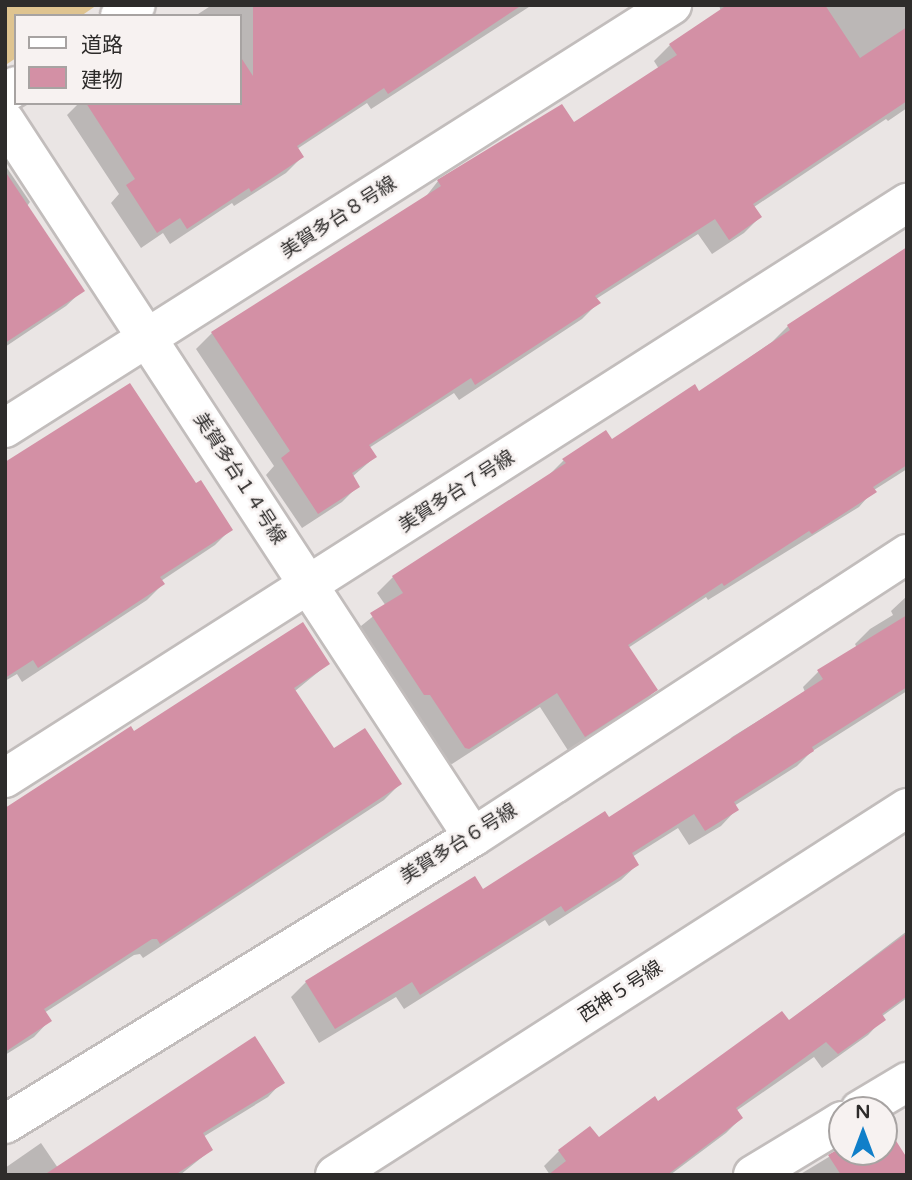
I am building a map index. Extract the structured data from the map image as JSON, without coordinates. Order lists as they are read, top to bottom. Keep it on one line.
{"streets":{"street":["美賀多台８号線","美賀多台１４号線","美賀多台７号線","美賀多台６号線","西神５号線"]},"crossings":[["美賀多台８号線","美賀多台１４号線"],["美賀多台１４号線","美賀多台７号線"],["美賀多台１４号線","美賀多台６号線"]],"legend":["道路","建物"],"north":"top"}
